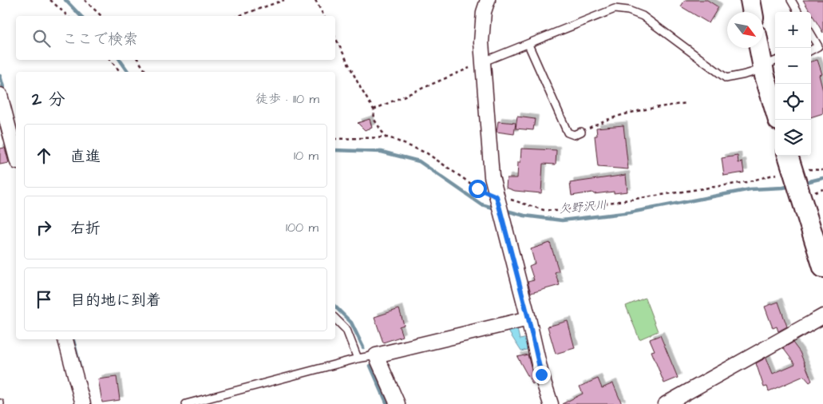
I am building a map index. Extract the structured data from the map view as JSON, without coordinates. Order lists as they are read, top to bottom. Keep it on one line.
{"water":["欠野沢川"],"north":"bottom right","page":{"map_buttons":["+","−"],"search":"ここで検索","heading":["2 分","徒歩 · 110 m"],"list":[["直進","10 m"],["右折","100 m"],"目的地に到着"]}}
